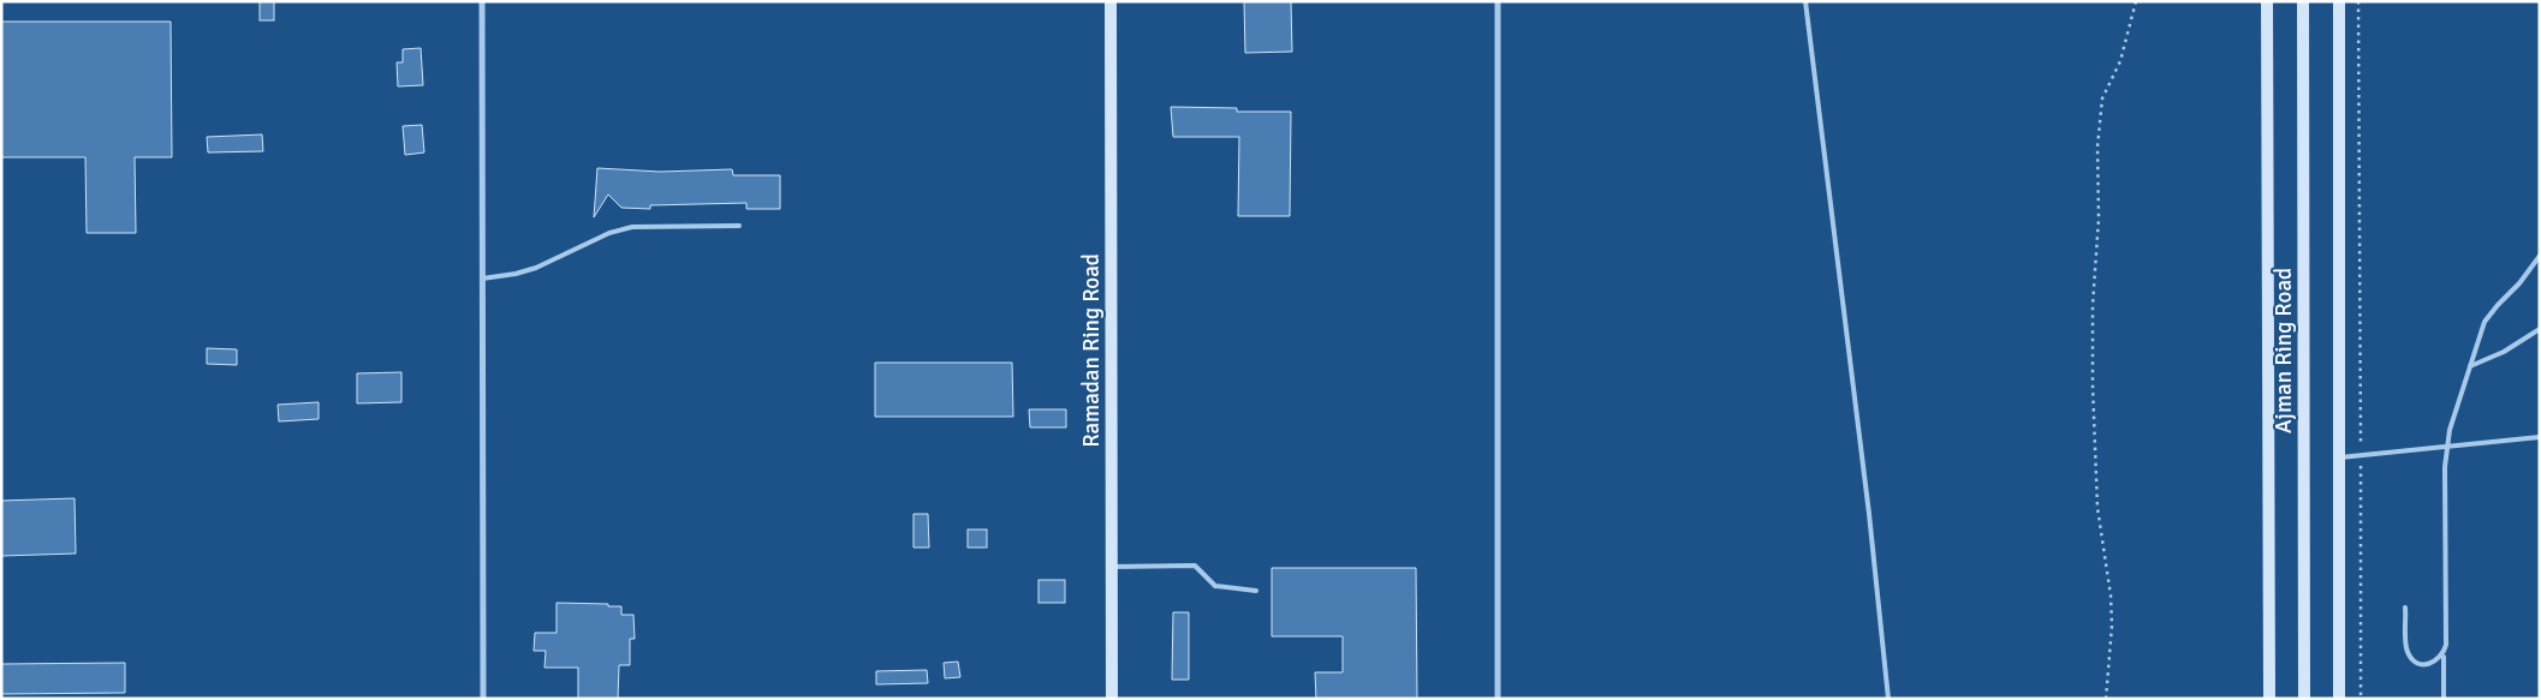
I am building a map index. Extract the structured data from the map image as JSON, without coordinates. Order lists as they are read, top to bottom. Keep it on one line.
{"streets":{"main road":["Ramadan Ring Road","Ajman Ring Road"]}}
